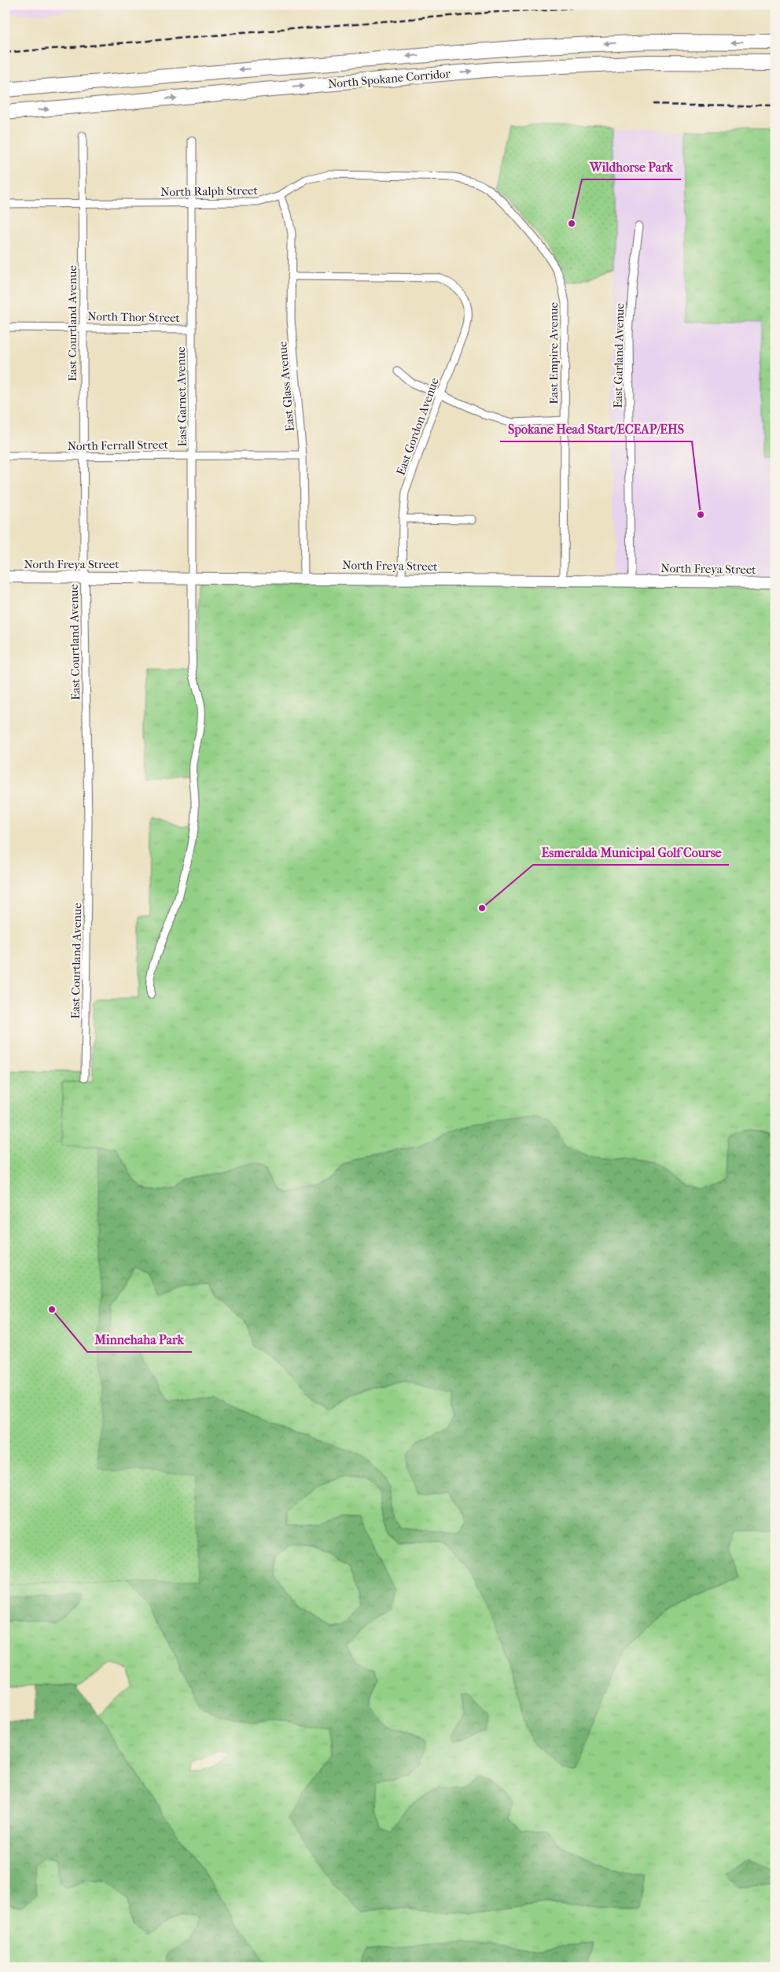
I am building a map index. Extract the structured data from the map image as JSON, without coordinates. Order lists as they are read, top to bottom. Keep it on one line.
{"streets":{"highway":["North Spokane Corridor"],"street":["North Ralph Street","North Thor Street","East Courtland Avenue","East Empire Avenue","East Garland Avenue","East Glass Avenue","East Garnet Avenue","East Gordon Avenue","North Ferrall Street","North Freya Street"]},"crossings":[["North Ralph Street","East Courtland Avenue"],["North Ralph Street","East Empire Avenue"],["North Ralph Street","East Glass Avenue"],["North Ralph Street","East Garnet Avenue"],["North Thor Street","East Courtland Avenue"],["North Thor Street","East Garnet Avenue"],["East Courtland Avenue","North Ferrall Street"],["East Courtland Avenue","North Freya Street"],["East Empire Avenue","North Freya Street"],["East Garland Avenue","North Freya Street"],["East Glass Avenue","East Gordon Avenue"],["East Glass Avenue","North Ferrall Street"],["East Glass Avenue","North Freya Street"],["East Garnet Avenue","North Ferrall Street"],["East Garnet Avenue","North Freya Street"],["East Gordon Avenue","North Freya Street"]],"places":["Wildhorse Park","Spokane Head Start/ECEAP/EHS","Esmeralda Municipal Golf Course","Minnehaha Park"]}
